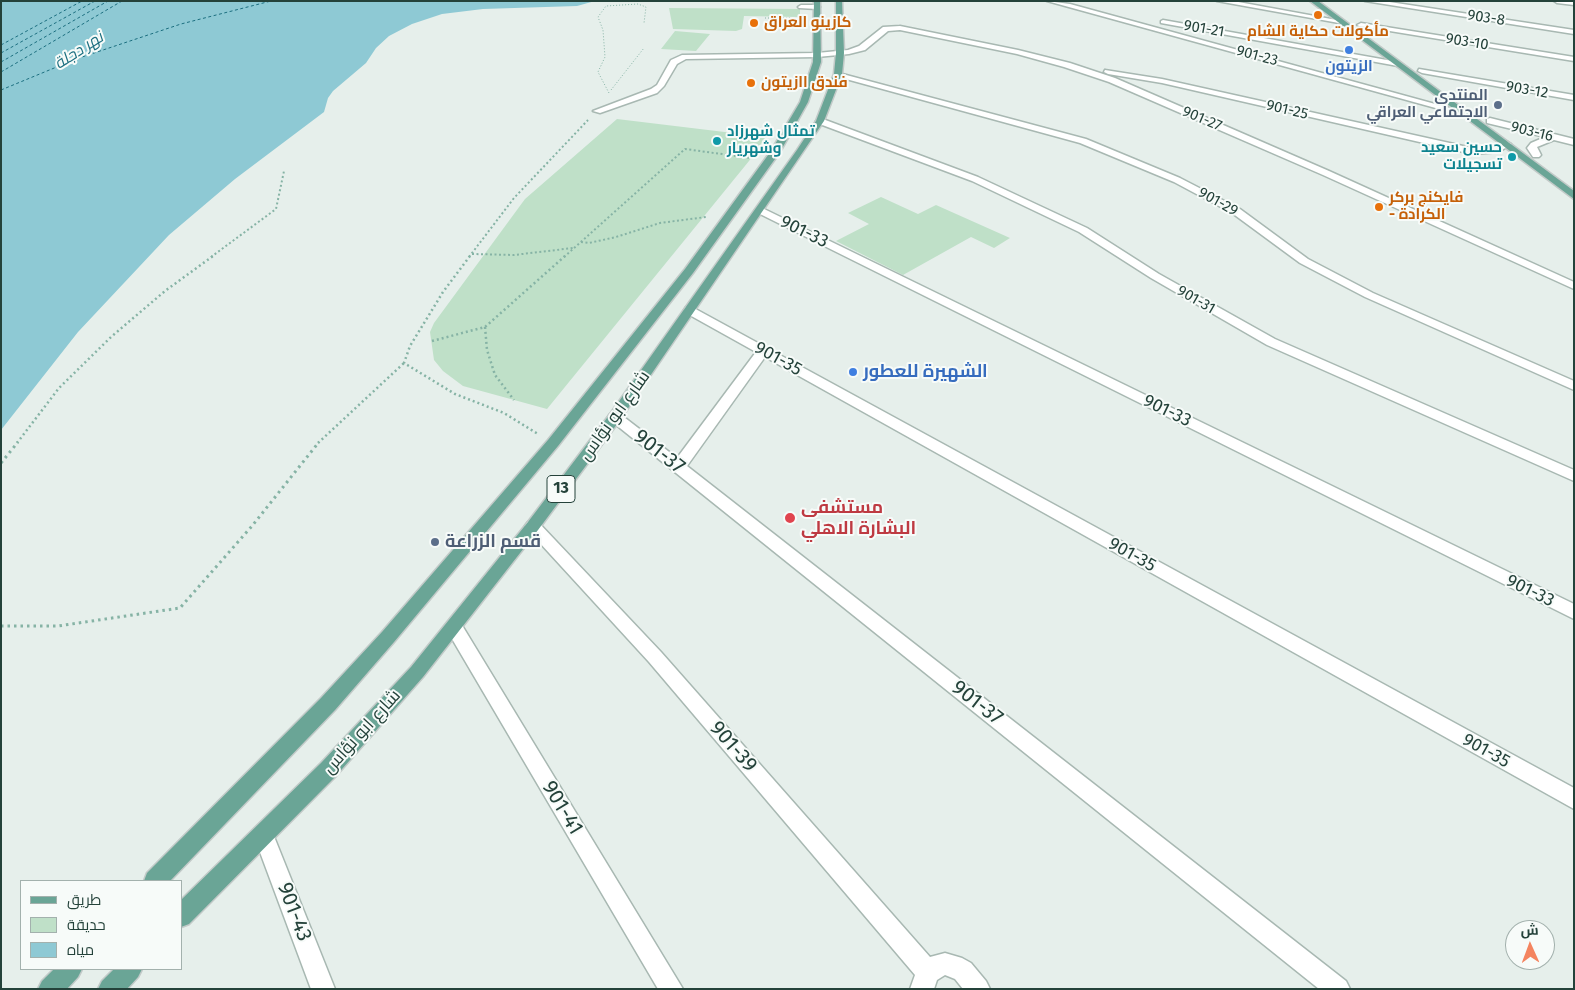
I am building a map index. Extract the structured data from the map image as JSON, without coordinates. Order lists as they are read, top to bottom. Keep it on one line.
{"streets":{"main road":["شارع ابو نؤاس","13"],"street":["903-8","901-21","903-10","901-23","903-12","901-25","901-27","903-16","901-29","901-33","901-31","901-35","901-37","901-39","901-41","901-43"]},"crossings":[["901-21","901-23"],["901-25","901-27"],["901-27","شارع ابو نؤاس"],["901-29","شارع ابو نؤاس"],["901-33","شارع ابو نؤاس"],["901-31","شارع ابو نؤاس"],["901-35","شارع ابو نؤاس"],["شارع ابو نؤاس","901-37"],["شارع ابو نؤاس","901-39"],["شارع ابو نؤاس","901-41"],["شارع ابو نؤاس","901-43"]],"water":["نهر دجلة"],"places":["مأكولات حكاية الشام","كازينو العراق","الزيتون","فندق اازيتون","المنتدى الاجتماعي العراقي","تمثال شهرزاد وشهريار","حسين سعيد تسجيلات","فايكنج بركر - الكرادة","الشهيرة للعطور","مستشفى البشارة الاهلي","قسم الزراعة"],"legend":["طريق","حديقة","مياه"],"north":"top"}
